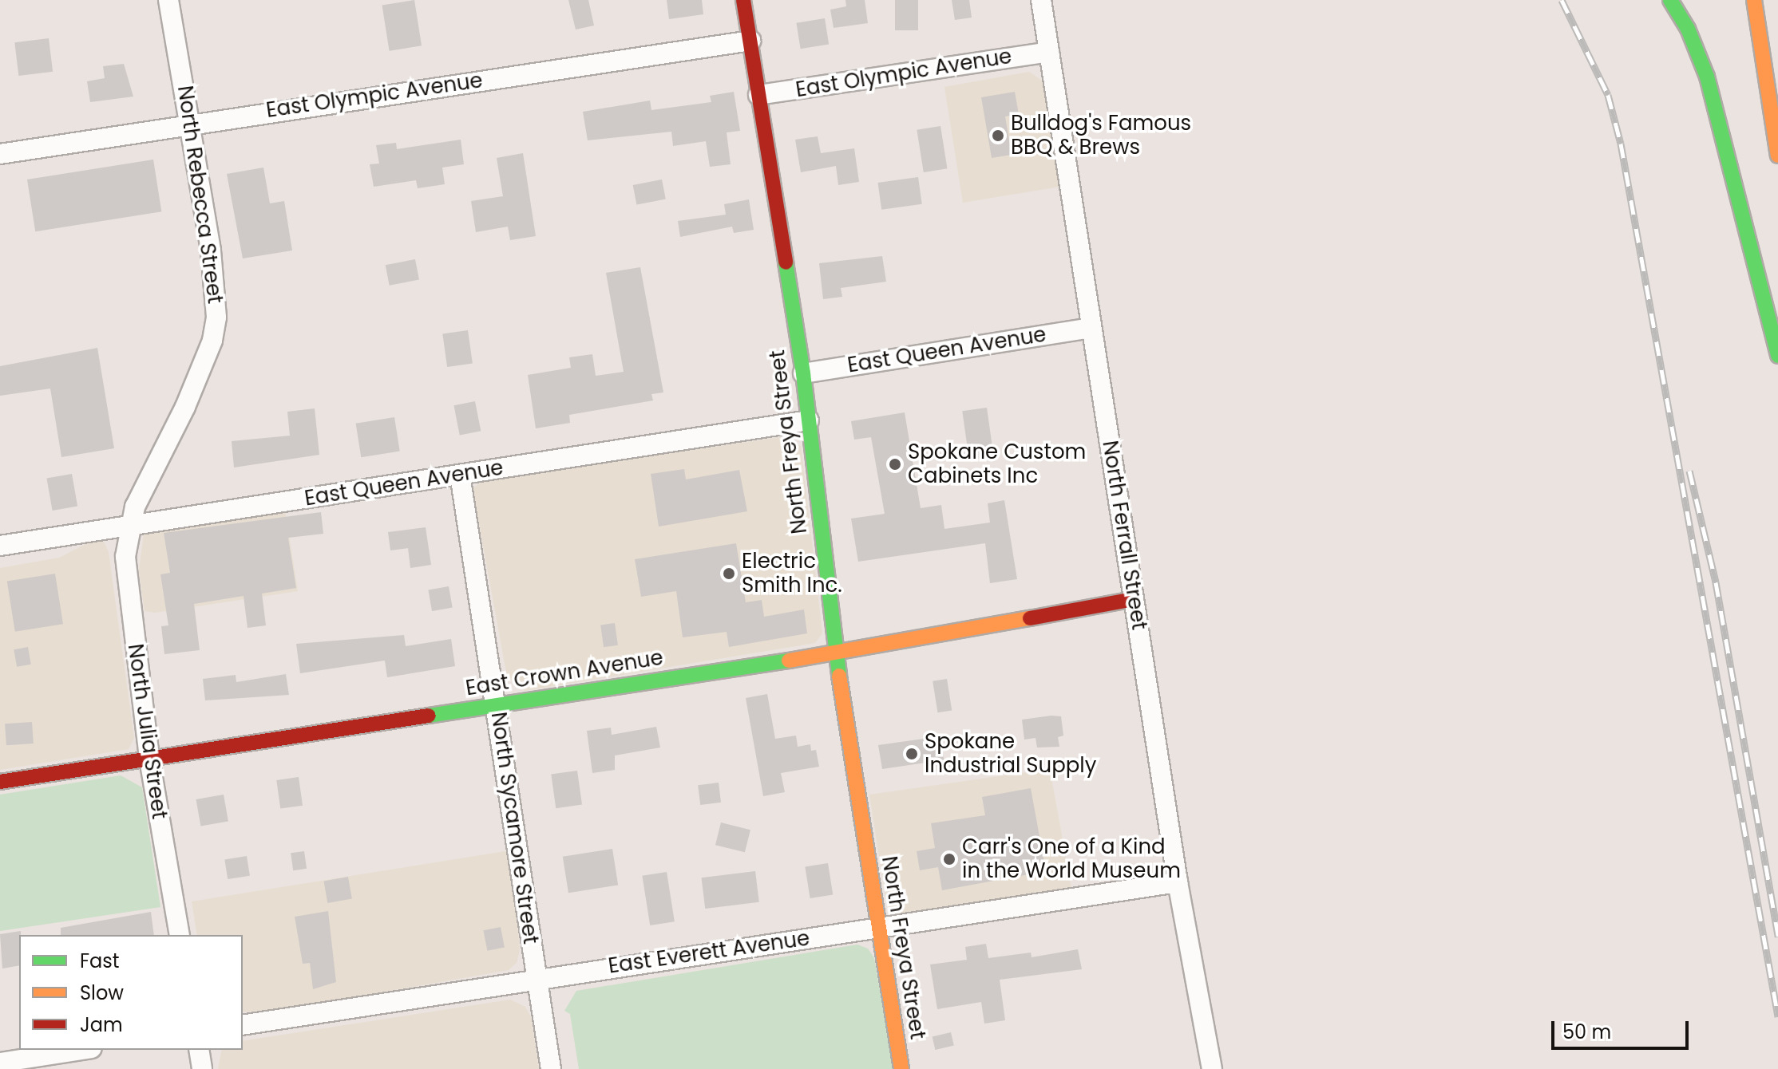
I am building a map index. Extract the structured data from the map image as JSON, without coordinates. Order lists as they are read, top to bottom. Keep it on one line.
{"streets":{"main road":["North Freya Street","East Crown Avenue"],"street":["East Olympic Avenue","North Rebecca Street","East Queen Avenue","North Ferrall Street","North Julia Street","North Sycamore Street","East Everett Avenue"]},"crossings":[["East Olympic Avenue","North Rebecca Street"],["East Olympic Avenue","North Freya Street"],["East Olympic Avenue","North Ferrall Street"],["North Rebecca Street","East Queen Avenue"],["North Rebecca Street","North Julia Street"],["East Queen Avenue","North Freya Street"],["East Queen Avenue","North Ferrall Street"],["East Queen Avenue","North Julia Street"],["East Queen Avenue","North Sycamore Street"],["North Freya Street","East Crown Avenue"],["North Freya Street","East Everett Avenue"],["North Ferrall Street","East Crown Avenue"],["North Ferrall Street","East Everett Avenue"],["East Crown Avenue","North Julia Street"],["East Crown Avenue","North Sycamore Street"],["North Sycamore Street","East Everett Avenue"]],"places":["Bulldog's Famous BBQ & Brews","Spokane Custom Cabinets Inc","Electric Smith Inc.","Spokane Industrial Supply","Carr's One of a Kind in the World Museum"],"legend":["Fast","Slow","Jam"],"scale_bar":"50 m"}
